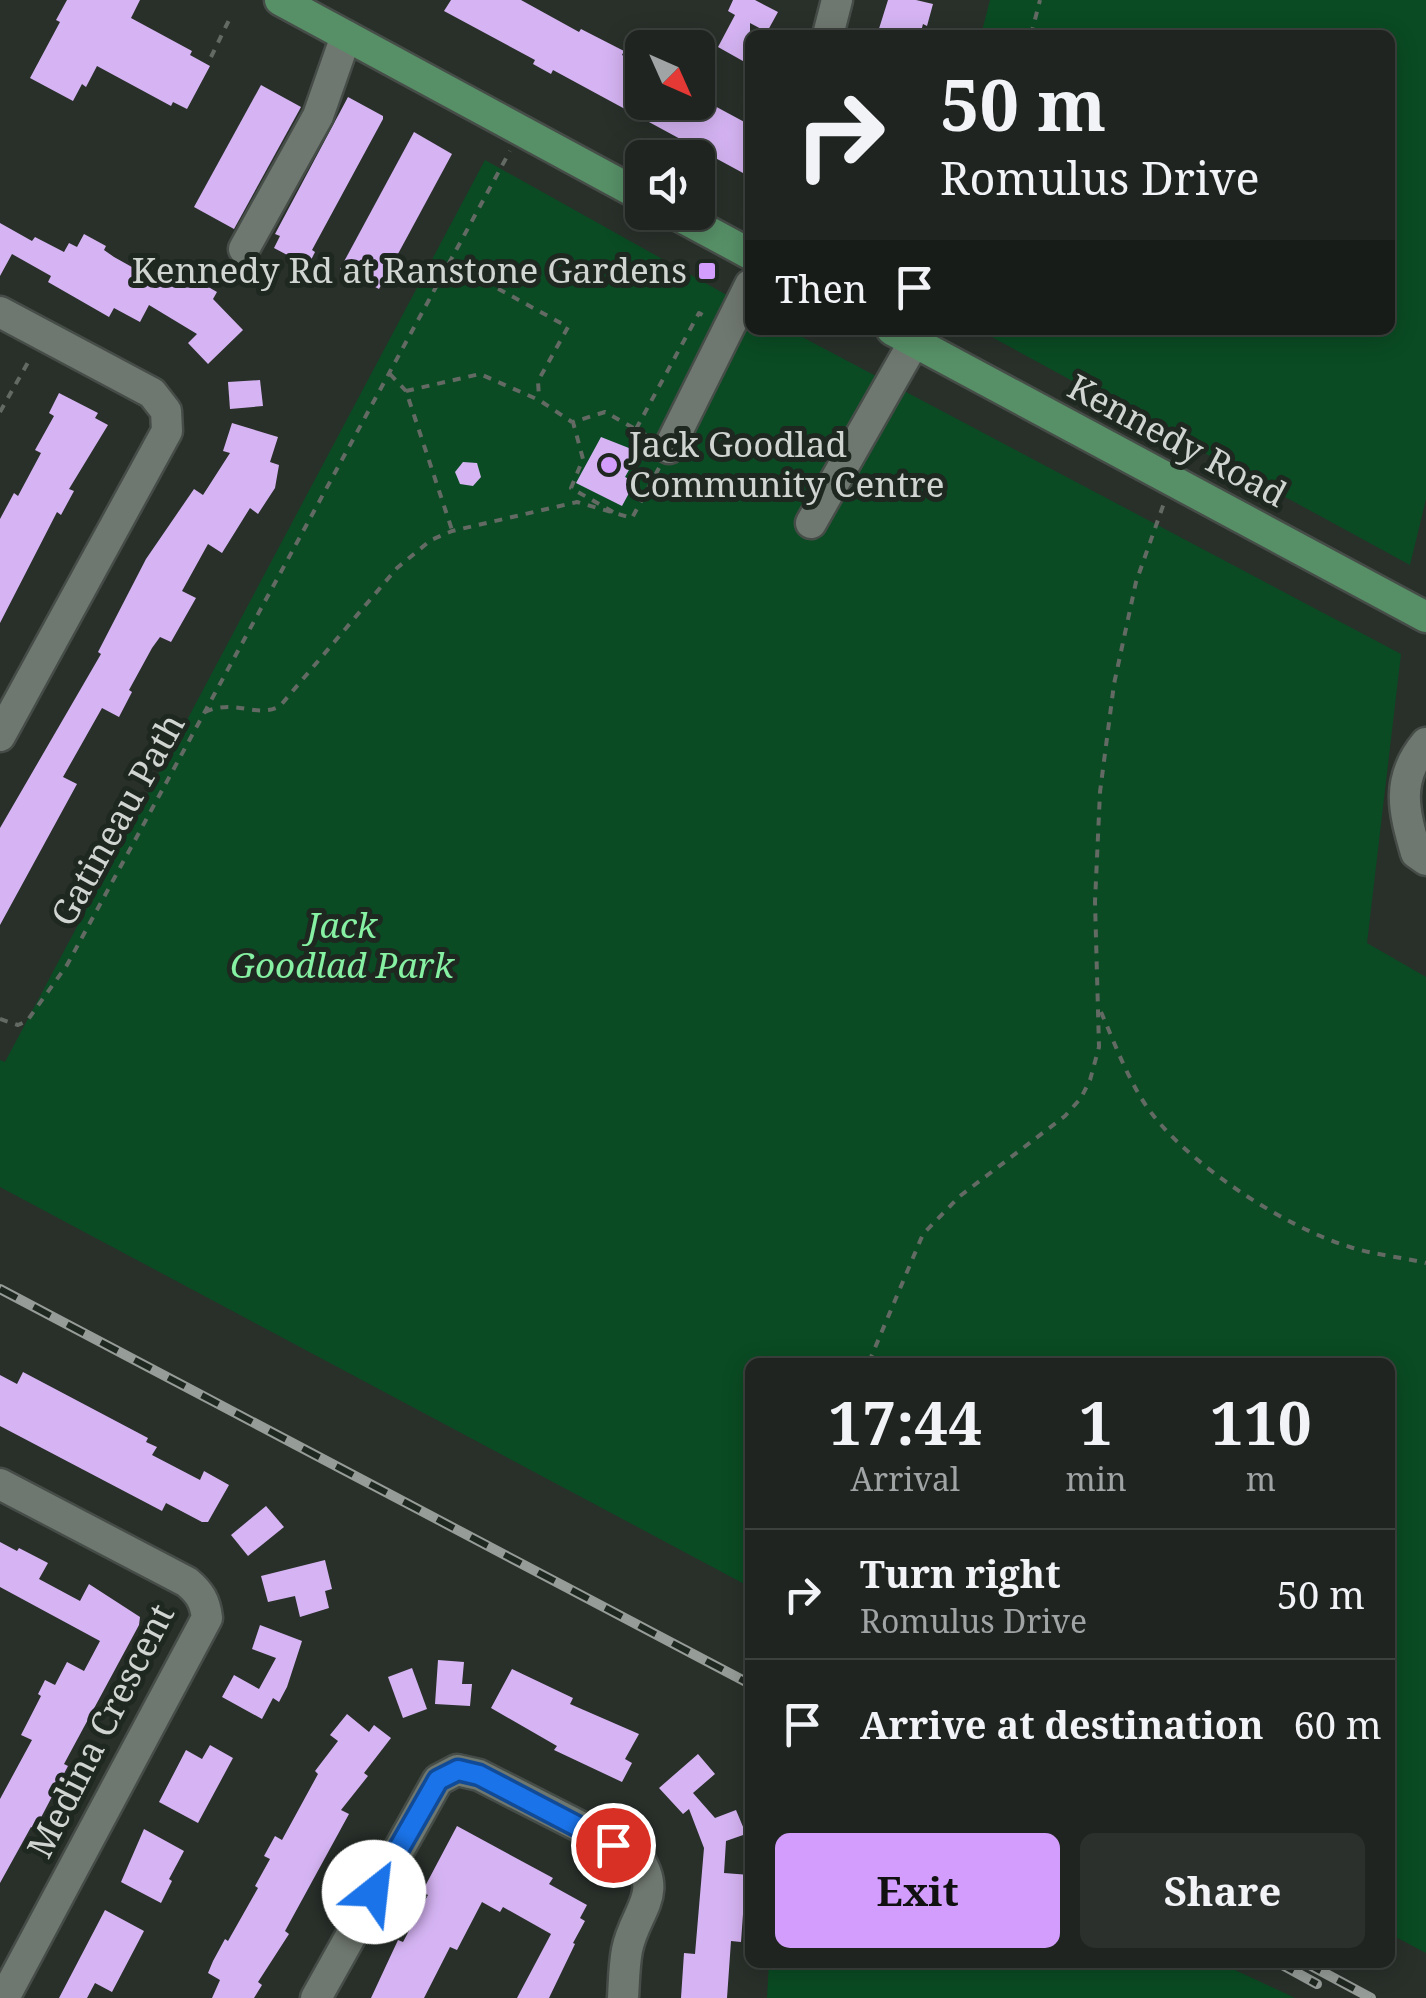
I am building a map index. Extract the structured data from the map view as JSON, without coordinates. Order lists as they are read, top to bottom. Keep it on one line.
{"streets":{"main road":["Kennedy Road"],"street":["Medina Crescent"],"path":["Gatineau Path"]},"parks":["Jack Goodlad Park"],"places":{"transit":["Kennedy Rd at Ranstone Gardens"],"other":["Jack Goodlad Community Centre"]},"north":"bottom right","page":{"turn":["50 m","Romulus Drive"],"then":"Then","eta":["17:44","Arrival","1","min","110","m"],"list":[{"name":"Turn right","note":"Romulus Drive","value":"50 m"},{"name":"Arrive at destination","value":"60 m"}],"buttons":["Exit","Share"]}}
